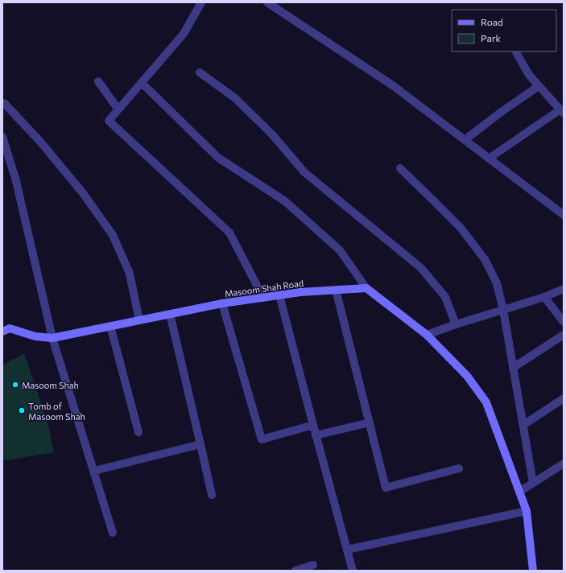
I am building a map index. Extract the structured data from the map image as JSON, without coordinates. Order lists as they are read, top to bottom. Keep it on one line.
{"streets":{"street":["Masoom Shah Road"]},"places":["Masoom Shah","Tomb of Masoom Shah"],"legend":["Road","Park"]}
